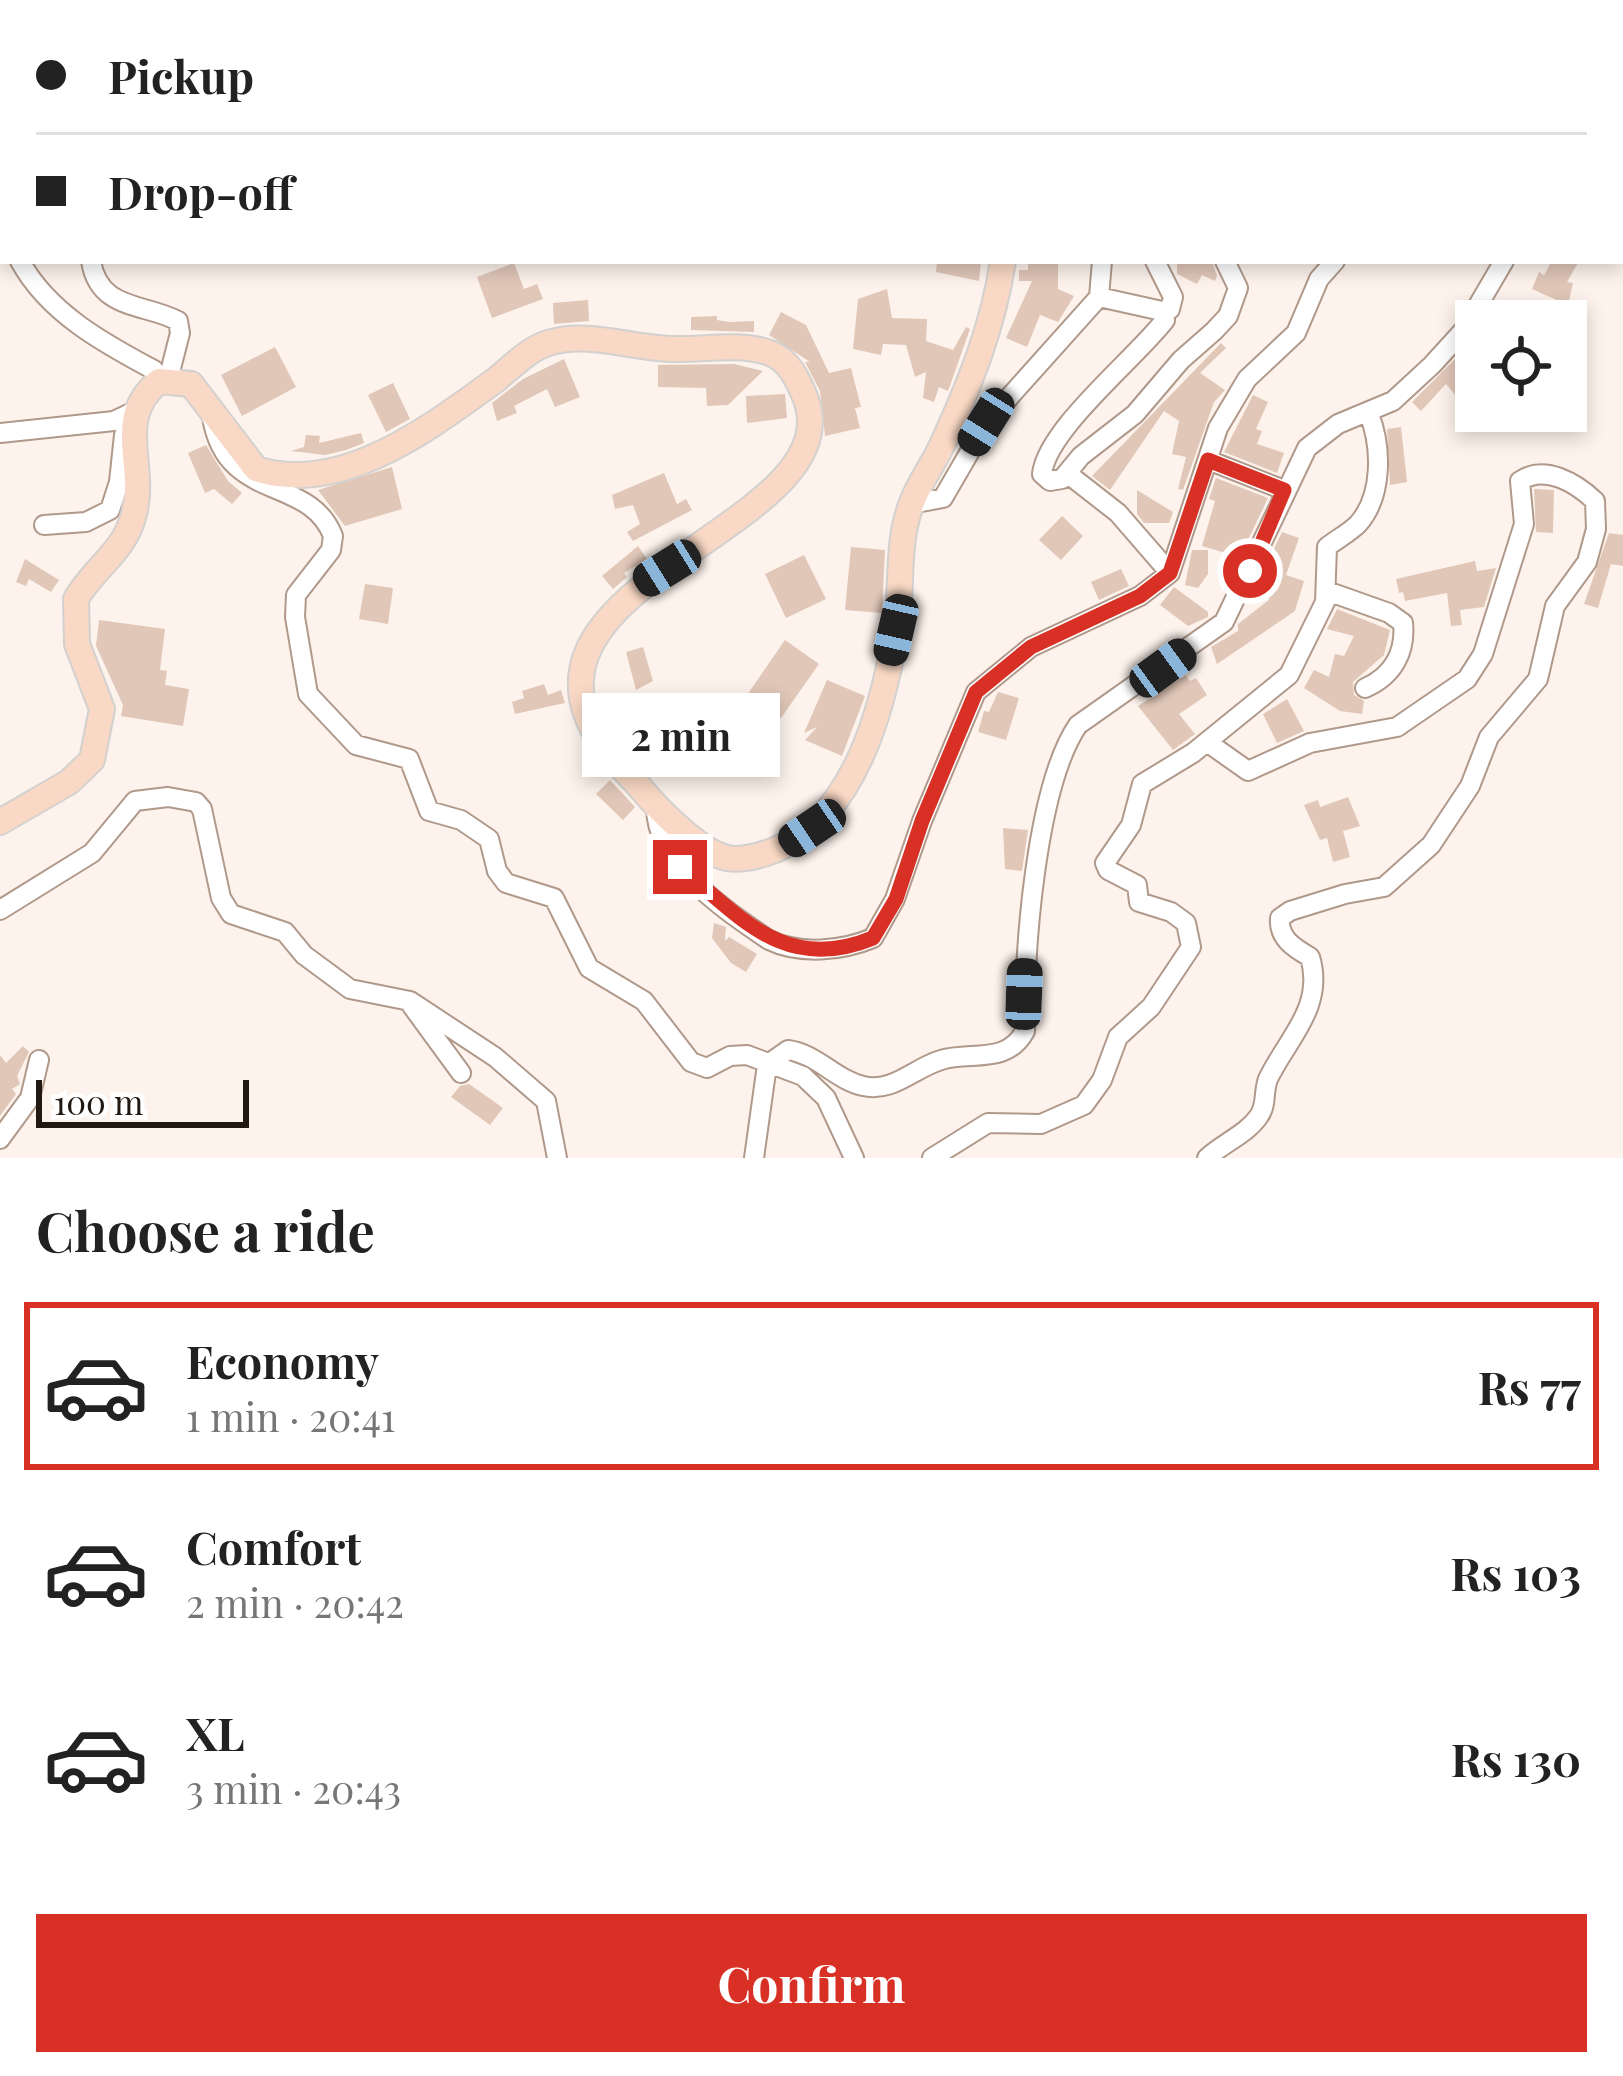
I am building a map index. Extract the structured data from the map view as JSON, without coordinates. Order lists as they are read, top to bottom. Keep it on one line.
{"scale_bar":"100 m","page":{"banner":["Pickup","Drop-off"],"bubble":"2 min","scale":"100 m","heading":"Choose a ride","list":[{"name":"Economy","note":"1 min · 20:41","value":"Rs 77"},{"name":"Comfort","note":"2 min · 20:42","value":"Rs 103"},{"name":"XL","note":"3 min · 20:43","value":"Rs 130"}],"buttons":"Confirm"}}
